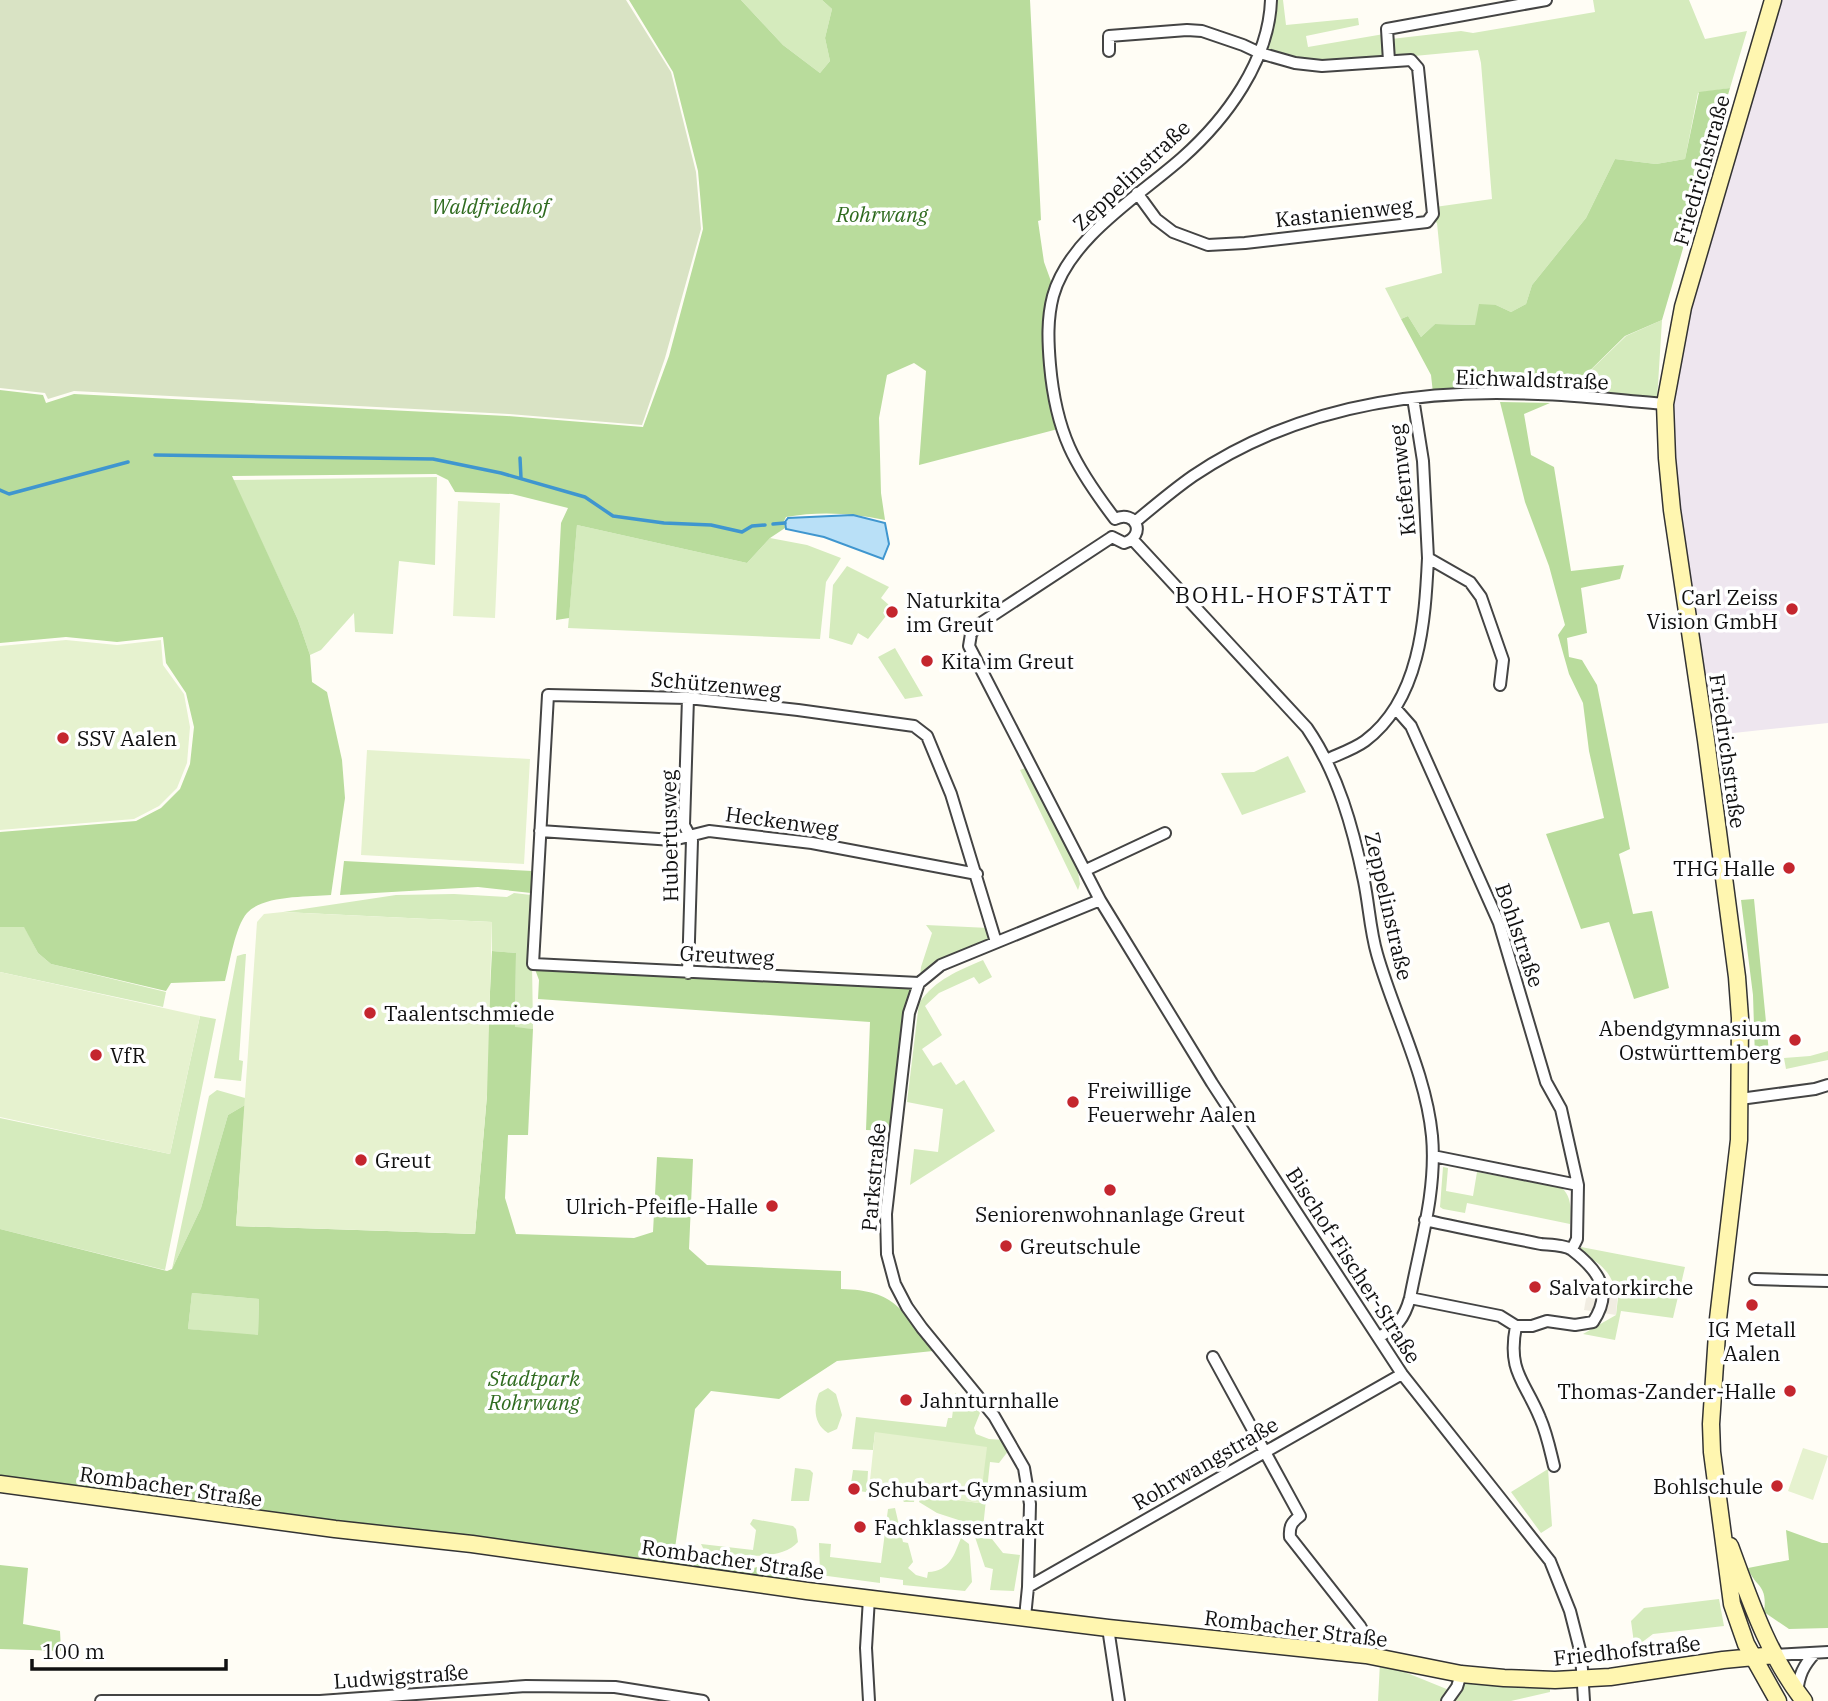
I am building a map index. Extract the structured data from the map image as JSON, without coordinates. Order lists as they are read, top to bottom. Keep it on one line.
{"streets":{"main road":["Friedrichstraße","Rombacher Straße","Friedhofstraße"],"street":["Zeppelinstraße","Kastanienweg","Eichwaldstraße","Kiefernweg","Schützenweg","Heckenweg","Hubertusweg","Bohlstraße","Greutweg","Parkstraße","Bischof-Fischer-Straße","Rohrwangstraße","Ludwigstraße"]},"crossings":[["Friedrichstraße","Eichwaldstraße"],["Friedrichstraße","Friedhofstraße"],["Zeppelinstraße","Kastanienweg"],["Zeppelinstraße","Eichwaldstraße"],["Zeppelinstraße","Kiefernweg"],["Zeppelinstraße","Bischof-Fischer-Straße"],["Eichwaldstraße","Kiefernweg"],["Eichwaldstraße","Bischof-Fischer-Straße"],["Kiefernweg","Bohlstraße"],["Schützenweg","Heckenweg"],["Schützenweg","Hubertusweg"],["Schützenweg","Greutweg"],["Heckenweg","Hubertusweg"],["Hubertusweg","Greutweg"],["Greutweg","Parkstraße"],["Parkstraße","Rohrwangstraße"],["Parkstraße","Rombacher Straße"],["Bischof-Fischer-Straße","Rohrwangstraße"],["Bischof-Fischer-Straße","Friedhofstraße"],["Rombacher Straße","Friedhofstraße"]],"districts":["BOHL-HOFSTÄTT"],"parks":["Waldfriedhof","Rohrwang","Stadtpark Rohrwang"],"places":["Carl Zeiss Vision GmbH","Naturkita im Greut","Kita im Greut","SSV Aalen","THG Halle","Taalentschmiede","Abendgymnasium Ostwürttemberg","VfR","Freiwillige Feuerwehr Aalen","Greut","Seniorenwohnanlage Greut","Ulrich-Pfeifle-Halle","Greutschule","Salvatorkirche","IG Metall Aalen","Thomas-Zander-Halle","Jahnturnhalle","Bohlschule","Schubart-Gymnasium","Fachklassentrakt"],"scale_bar":"100 m"}
